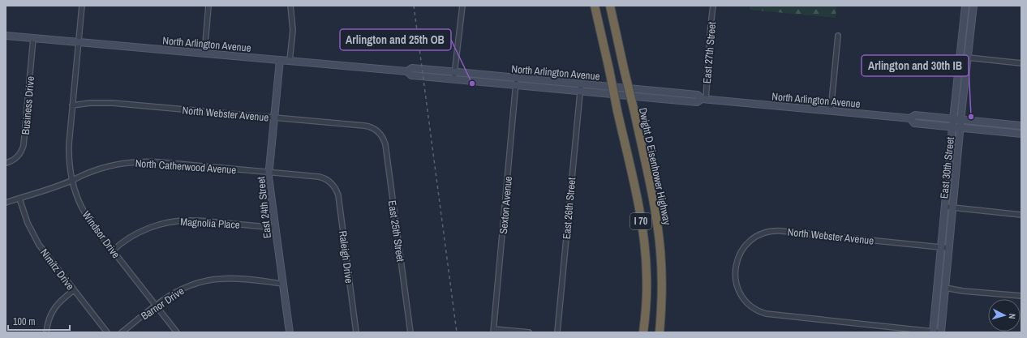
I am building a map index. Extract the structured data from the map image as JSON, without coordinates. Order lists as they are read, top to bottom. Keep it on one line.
{"streets":{"highway":["Dwight D Eisenhower Highway","I 70"],"main road":["North Arlington Avenue","East 30th Street","East 24th Street"],"street":["East 27th Street","Business Drive","North Webster Avenue","North Catherwood Avenue","Sexton Avenue","East 26th Street","Magnolia Place","East 25th Street","Windsor Drive","Raleigh Drive","Nimitz Drive","Barnor Drive"]},"crossings":[["North Arlington Avenue","East 27th Street"],["North Arlington Avenue","Business Drive"],["North Arlington Avenue","East 30th Street"],["North Arlington Avenue","Sexton Avenue"],["North Arlington Avenue","East 24th Street"],["North Arlington Avenue","East 26th Street"],["North Arlington Avenue","Windsor Drive"],["North Webster Avenue","East 30th Street"],["North Webster Avenue","East 24th Street"],["North Webster Avenue","East 25th Street"],["North Webster Avenue","Windsor Drive"],["North Catherwood Avenue","East 24th Street"],["North Catherwood Avenue","Windsor Drive"],["North Catherwood Avenue","Raleigh Drive"],["North Catherwood Avenue","Nimitz Drive"],["East 24th Street","Magnolia Place"],["East 24th Street","Barnor Drive"],["Magnolia Place","Windsor Drive"],["Windsor Drive","Barnor Drive"]],"places":["Arlington and 25th OB","Arlington and 30th IB"],"scale_bar":"100 m","north":"right"}
